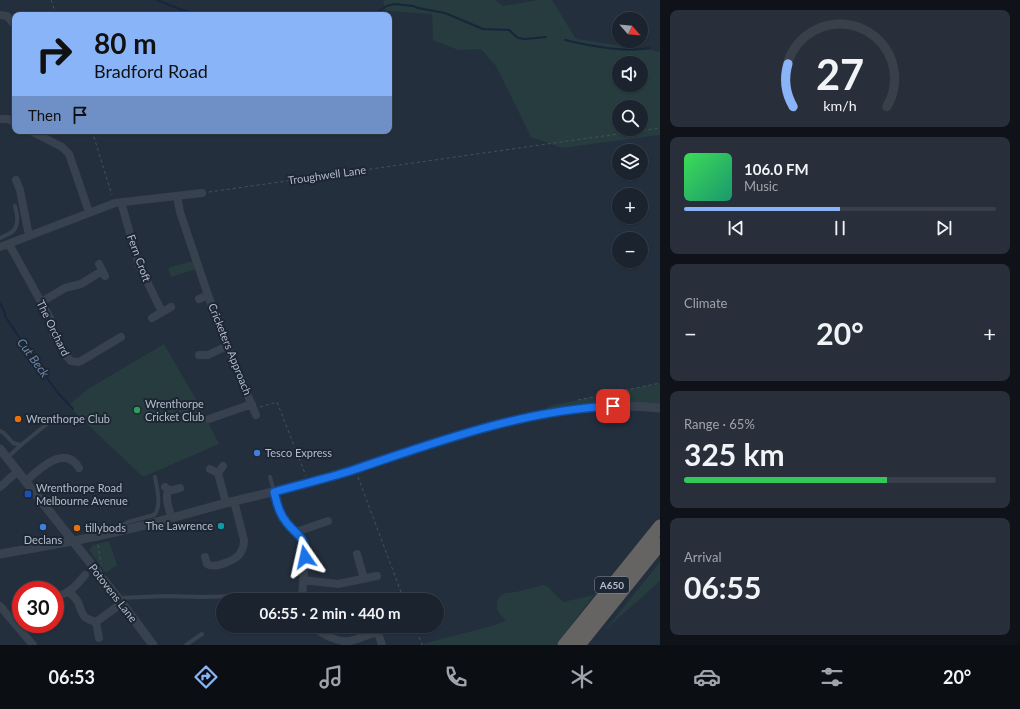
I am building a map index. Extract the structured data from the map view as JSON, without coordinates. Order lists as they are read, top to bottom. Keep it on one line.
{"streets":{"highway":["A650"],"street":["Fern Croft","The Orchard","Cricketers Approach","Potovens Lane"],"path":["Troughwell Lane"]},"water":["Cut Beck"],"places":{"other":["Wrenthorpe Cricket Club","Wrenthorpe Club","Tesco Express","The Lawrence","Declans","tillybods"],"transit":["Wrenthorpe Road Melbourne Avenue"]},"north":"bottom right","page":{"map_buttons":["+","−"],"turn":["80 m","Bradford Road"],"then":"Then","song":["106.0 FM","Music"],"tile":["Climate",["Range · 65%","325 km"],["Arrival","06:55"]],"heat":["−","20°","+"],"limit":"30","trip":"06:55 · 2 min · 440 m","tabs":["06:53","20°"],"gauge":["27","km/h"]}}
